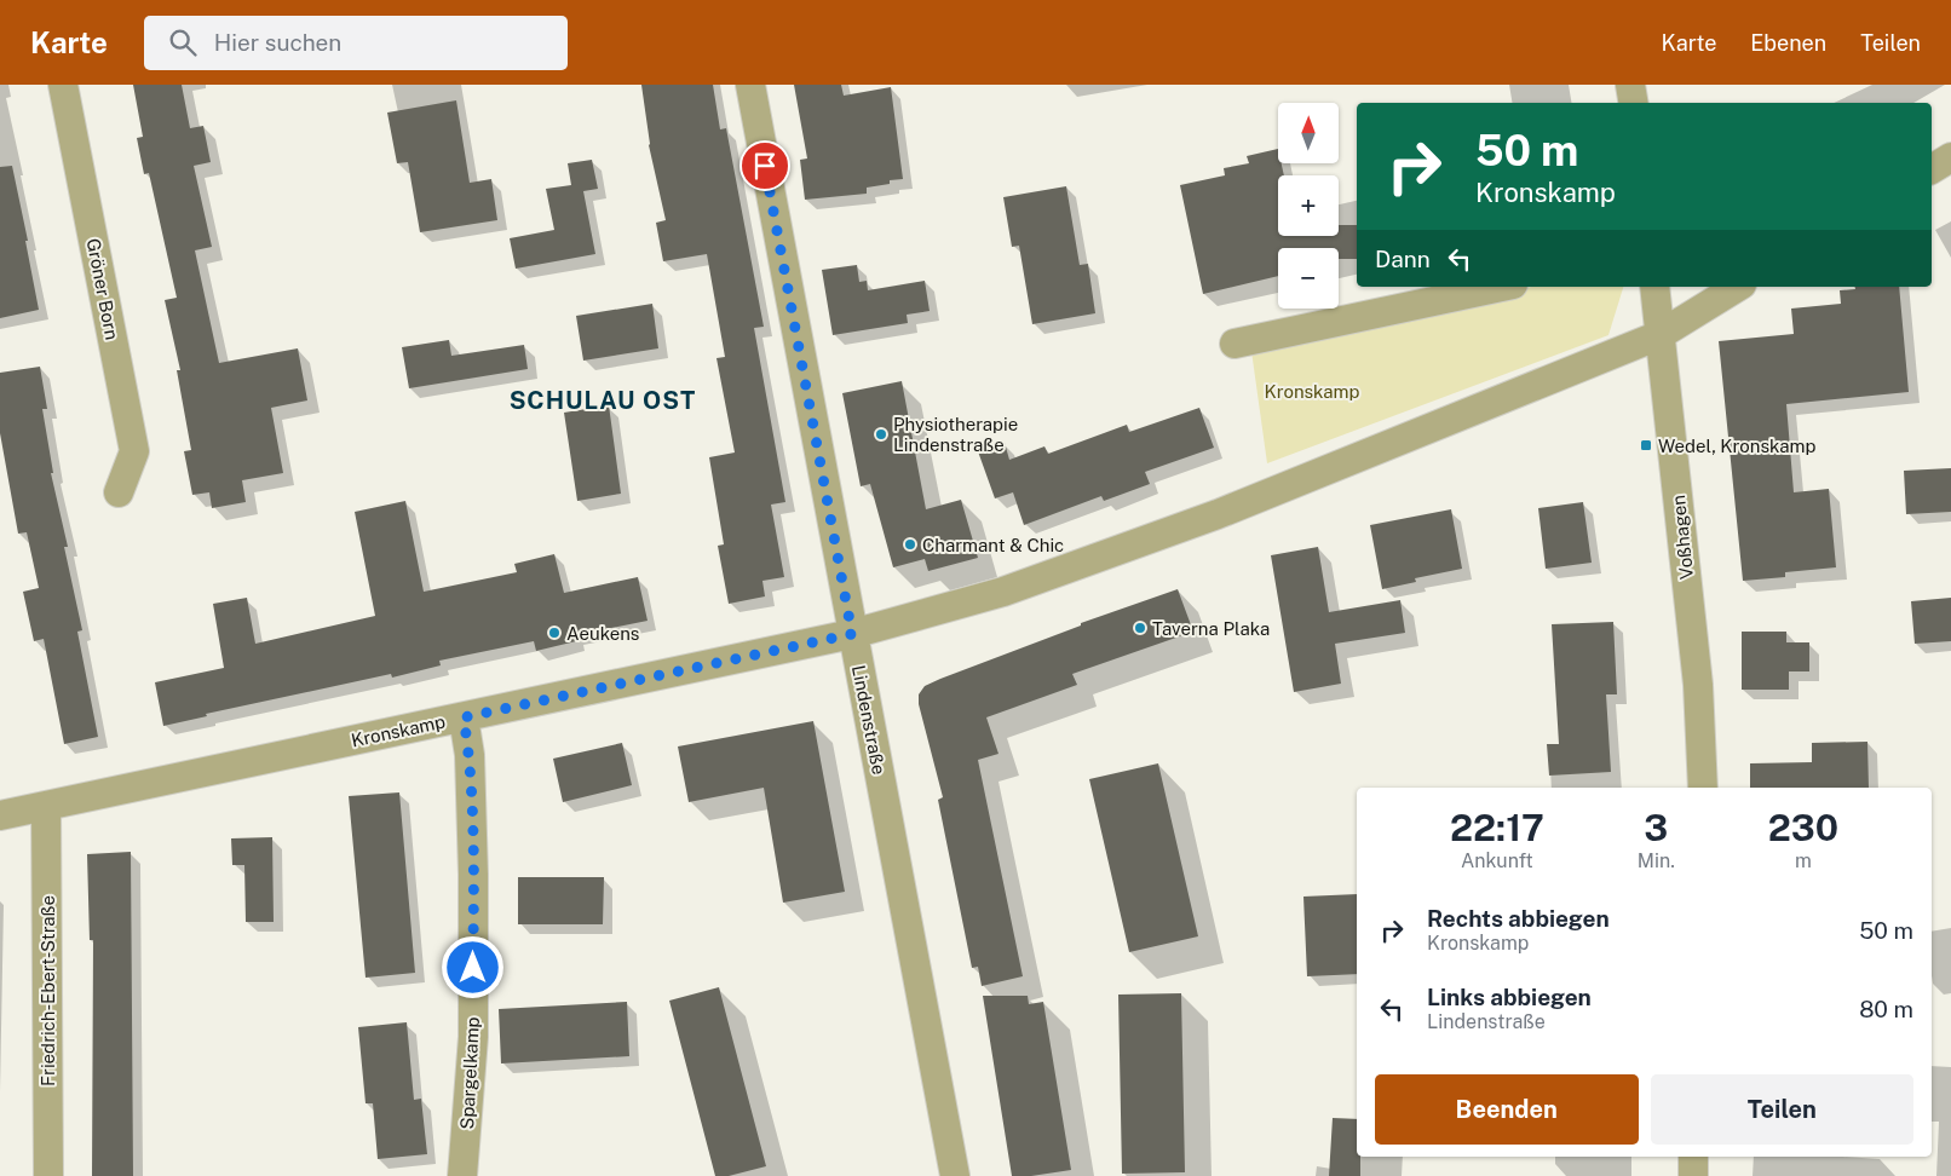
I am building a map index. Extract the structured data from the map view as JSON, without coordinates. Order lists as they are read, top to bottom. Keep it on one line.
{"streets":{"street":["Gröner Born","Voßhagen","Lindenstraße","Kronskamp","Friedrich-Ebert-Straße","Spargelkamp"]},"crossings":[["Voßhagen","Kronskamp"],["Lindenstraße","Kronskamp"],["Kronskamp","Friedrich-Ebert-Straße"],["Kronskamp","Spargelkamp"]],"districts":["SCHULAU OST"],"parks":["Kronskamp"],"places":{"other":["Physiotherapie Lindenstraße","Charmant & Chic","Taverna Plaka","Aeukens"],"transit":["Wedel, Kronskamp"]},"north":"top","page":{"header":"Karte","search":"Hier suchen","nav":["Karte","Ebenen","Teilen"],"map_buttons":["+","−"],"turn":["50 m","Kronskamp"],"then":"Dann","eta":["22:17","Ankunft","3","Min.","230","m"],"list":[{"name":"Rechts abbiegen","note":"Kronskamp","value":"50 m"},{"name":"Links abbiegen","note":"Lindenstraße","value":"80 m"}],"buttons":["Beenden","Teilen"]}}
